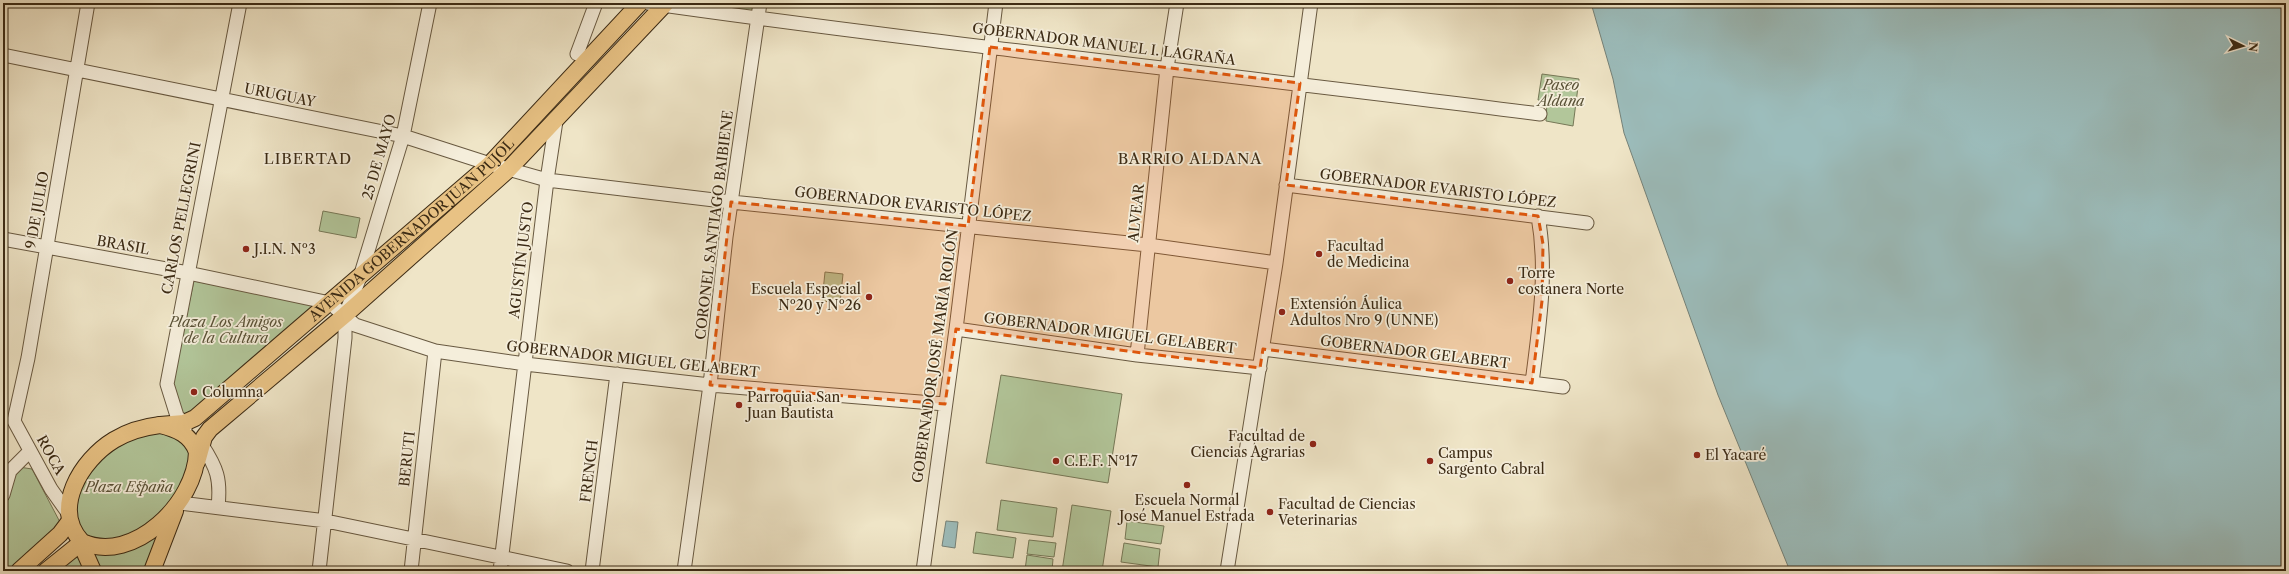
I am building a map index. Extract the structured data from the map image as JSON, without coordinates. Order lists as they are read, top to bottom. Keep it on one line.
{"streets":{"main road":["AVENIDA GOBERNADOR JUAN PUJOL"],"street":["GOBERNADOR MANUEL I. LAGRAÑA","URUGUAY","25 DE MAYO","GOBERNADOR EVARISTO LÓPEZ","9 DE JULIO","ALVEAR","CARLOS PELLEGRINI","CORONEL SANTIAGO BAIBIENE","BRASIL","AGUSTÍN JUSTO","GOBERNADOR MIGUEL GELABERT","GOBERNADOR GELABERT","GOBERNADOR JOSÉ MARÍA ROLÓN","ROCA","BERUTI","FRENCH"]},"crossings":[["GOBERNADOR MANUEL I. LAGRAÑA","ALVEAR"],["GOBERNADOR MANUEL I. LAGRAÑA","CORONEL SANTIAGO BAIBIENE"],["GOBERNADOR MANUEL I. LAGRAÑA","AVENIDA GOBERNADOR JUAN PUJOL"],["GOBERNADOR MANUEL I. LAGRAÑA","GOBERNADOR JOSÉ MARÍA ROLÓN"],["URUGUAY","25 DE MAYO"],["URUGUAY","GOBERNADOR EVARISTO LÓPEZ"],["URUGUAY","9 DE JULIO"],["URUGUAY","CARLOS PELLEGRINI"],["URUGUAY","AVENIDA GOBERNADOR JUAN PUJOL"],["URUGUAY","AGUSTÍN JUSTO"],["25 DE MAYO","AVENIDA GOBERNADOR JUAN PUJOL"],["25 DE MAYO","GOBERNADOR MIGUEL GELABERT"],["GOBERNADOR EVARISTO LÓPEZ","ALVEAR"],["GOBERNADOR EVARISTO LÓPEZ","CORONEL SANTIAGO BAIBIENE"],["GOBERNADOR EVARISTO LÓPEZ","AGUSTÍN JUSTO"],["GOBERNADOR EVARISTO LÓPEZ","GOBERNADOR JOSÉ MARÍA ROLÓN"],["9 DE JULIO","BRASIL"],["9 DE JULIO","ROCA"],["ALVEAR","GOBERNADOR MIGUEL GELABERT"],["CARLOS PELLEGRINI","AVENIDA GOBERNADOR JUAN PUJOL"],["CARLOS PELLEGRINI","BRASIL"],["CARLOS PELLEGRINI","ROCA"],["CORONEL SANTIAGO BAIBIENE","GOBERNADOR MIGUEL GELABERT"],["AVENIDA GOBERNADOR JUAN PUJOL","BRASIL"],["AVENIDA GOBERNADOR JUAN PUJOL","AGUSTÍN JUSTO"],["AVENIDA GOBERNADOR JUAN PUJOL","GOBERNADOR MIGUEL GELABERT"],["AVENIDA GOBERNADOR JUAN PUJOL","ROCA"],["BRASIL","GOBERNADOR MIGUEL GELABERT"],["AGUSTÍN JUSTO","GOBERNADOR MIGUEL GELABERT"],["GOBERNADOR MIGUEL GELABERT","GOBERNADOR JOSÉ MARÍA ROLÓN"],["GOBERNADOR MIGUEL GELABERT","BERUTI"],["GOBERNADOR MIGUEL GELABERT","FRENCH"]],"districts":["LIBERTAD","BARRIO ALDANA"],"parks":["Paseo Aldana","Plaza Los Amigos de la Cultura","Plaza España"],"places":["J.I.N. Nº3","Facultad de Medicina","Torre costanera Norte","Escuela Especial Nº20 y Nº26","Extensión Áulica Adultos Nro 9 (UNNE)","Columna","Parroquia San Juan Bautista","Facultad de Ciencias Agrarias","El Yacaré","C.E.F. Nº17","Campus Sargento Cabral","Escuela Normal José Manuel Estrada","Facultad de Ciencias Veterinarias"],"north":"right"}
